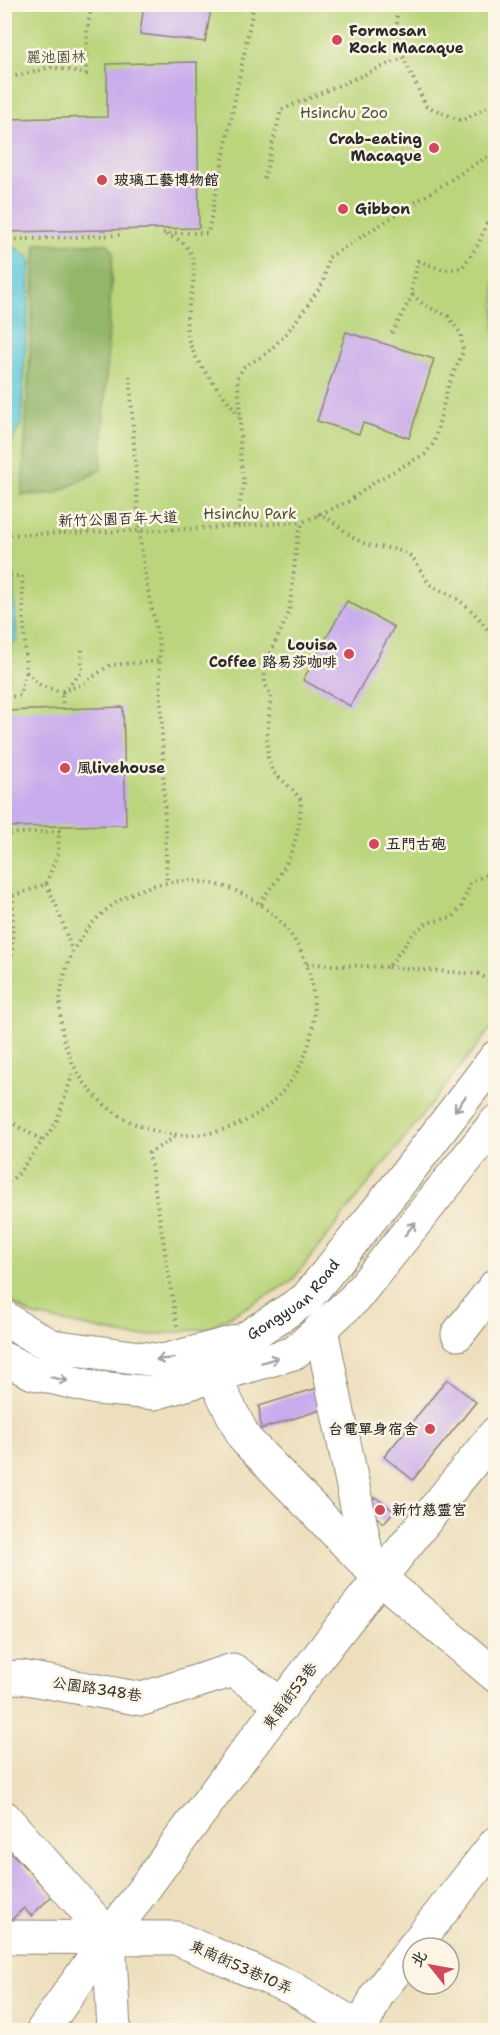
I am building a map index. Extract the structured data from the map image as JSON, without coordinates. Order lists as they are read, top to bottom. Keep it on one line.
{"streets":{"street":["Gongyuan Road","公園路348巷","東南街53巷","東南街53巷10弄"],"path":["新竹公園百年大道"]},"crossings":[["公園路348巷","東南街53巷"],["東南街53巷","東南街53巷10弄"]],"parks":["麗池園林","Hsinchu Zoo","Hsinchu Park"],"places":["Formosan Rock Macaque","Crab-eating Macaque","玻璃工藝博物館","Gibbon","Louisa Coffee 路易莎咖啡","風livehouse","五門古砲","台電單身宿舍","新竹慈靈宮"],"north":"top left"}
